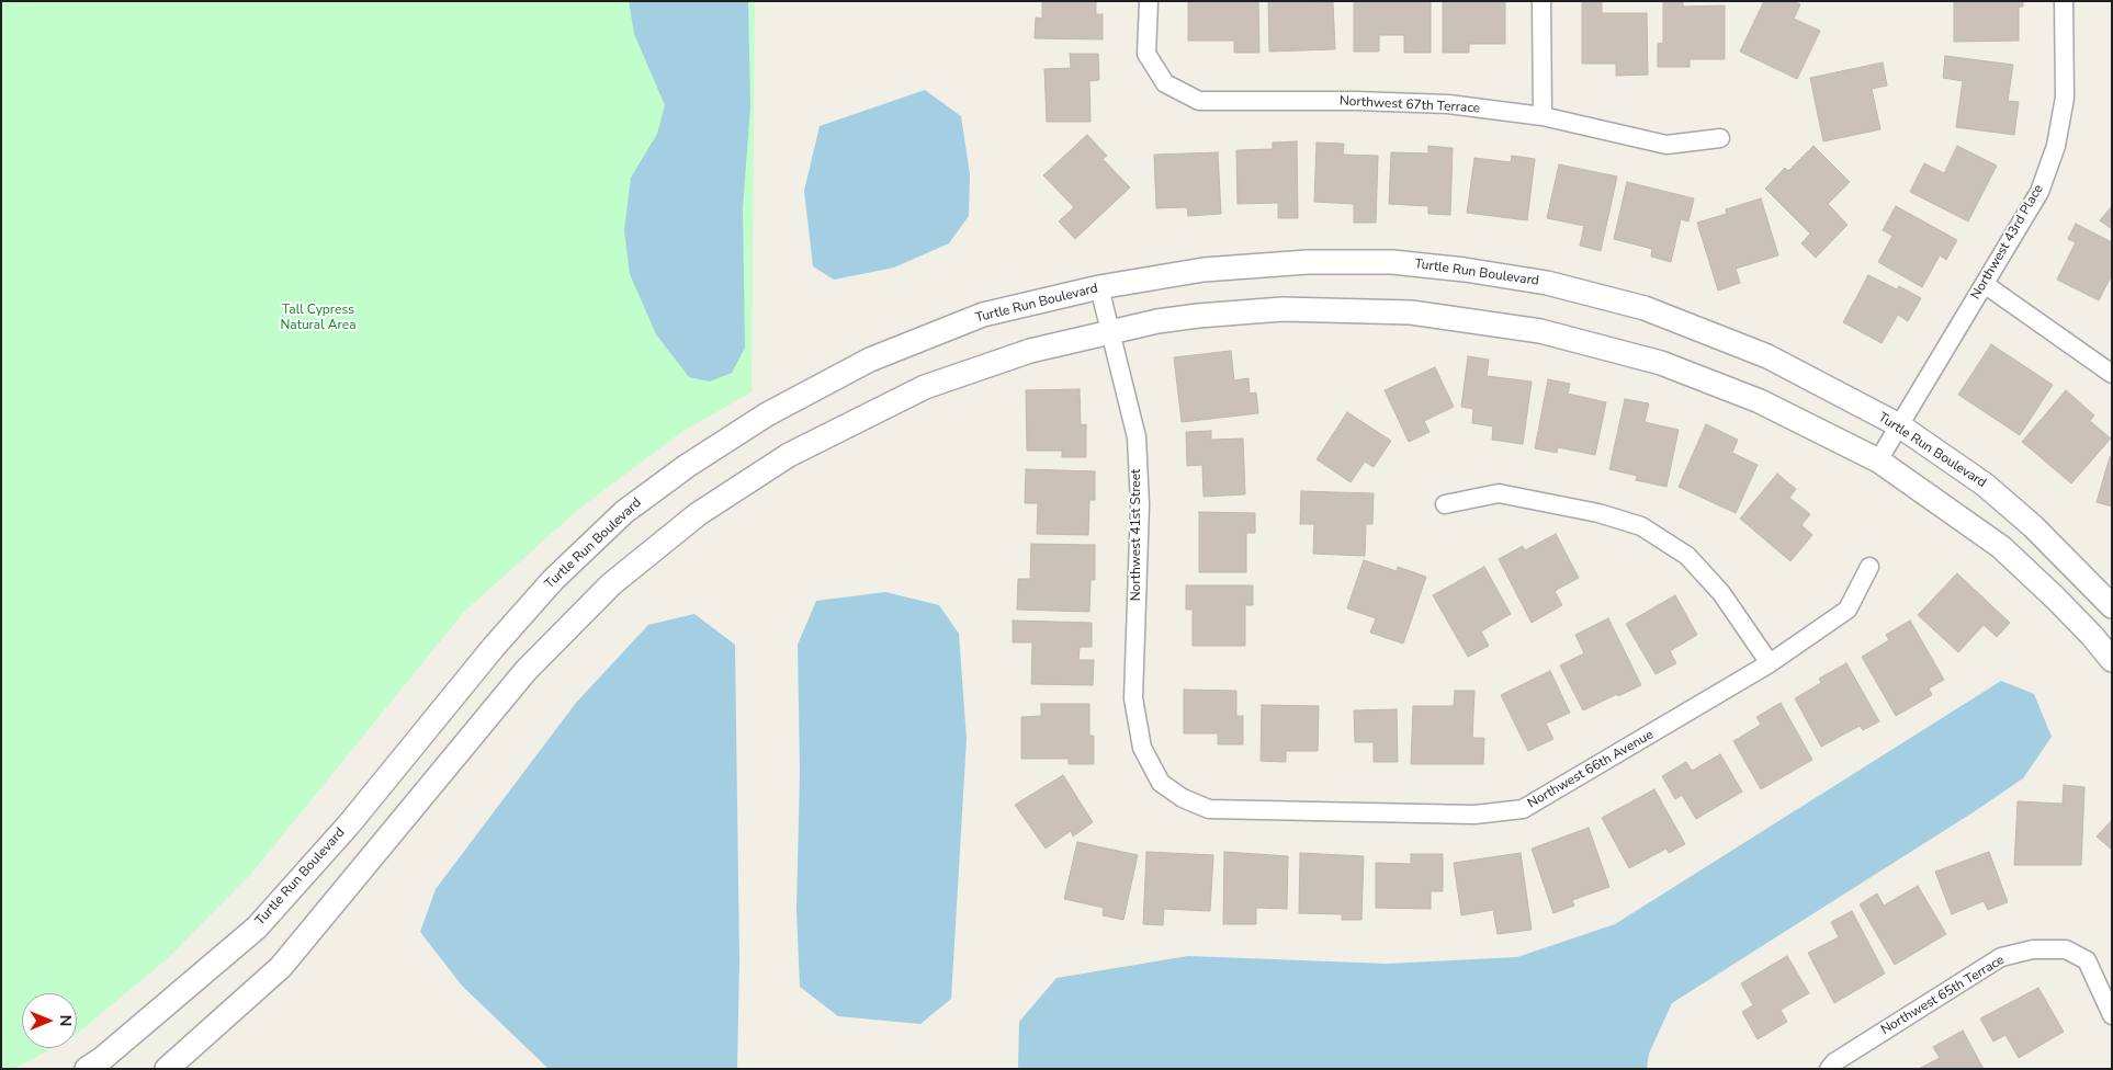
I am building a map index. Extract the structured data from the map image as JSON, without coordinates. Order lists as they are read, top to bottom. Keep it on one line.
{"streets":{"street":["Northwest 67th Terrace","Northwest 43rd Place","Turtle Run Boulevard","Northwest 41st Street","Northwest 66th Avenue","Northwest 65th Terrace"]},"crossings":[["Northwest 43rd Place","Turtle Run Boulevard"],["Turtle Run Boulevard","Northwest 41st Street"],["Northwest 41st Street","Northwest 66th Avenue"]],"parks":["Tall Cypress Natural Area"],"north":"right"}
